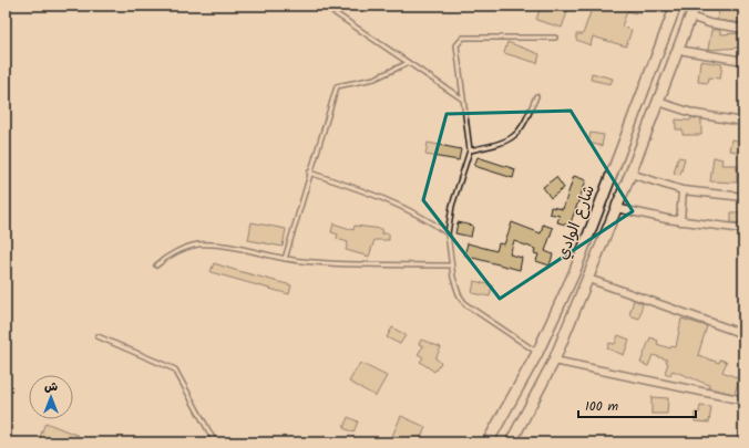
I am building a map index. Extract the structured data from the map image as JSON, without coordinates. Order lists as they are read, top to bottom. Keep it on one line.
{"streets":{"main road":["شارع الوادي"]},"scale_bar":"100 m","north":"top"}
